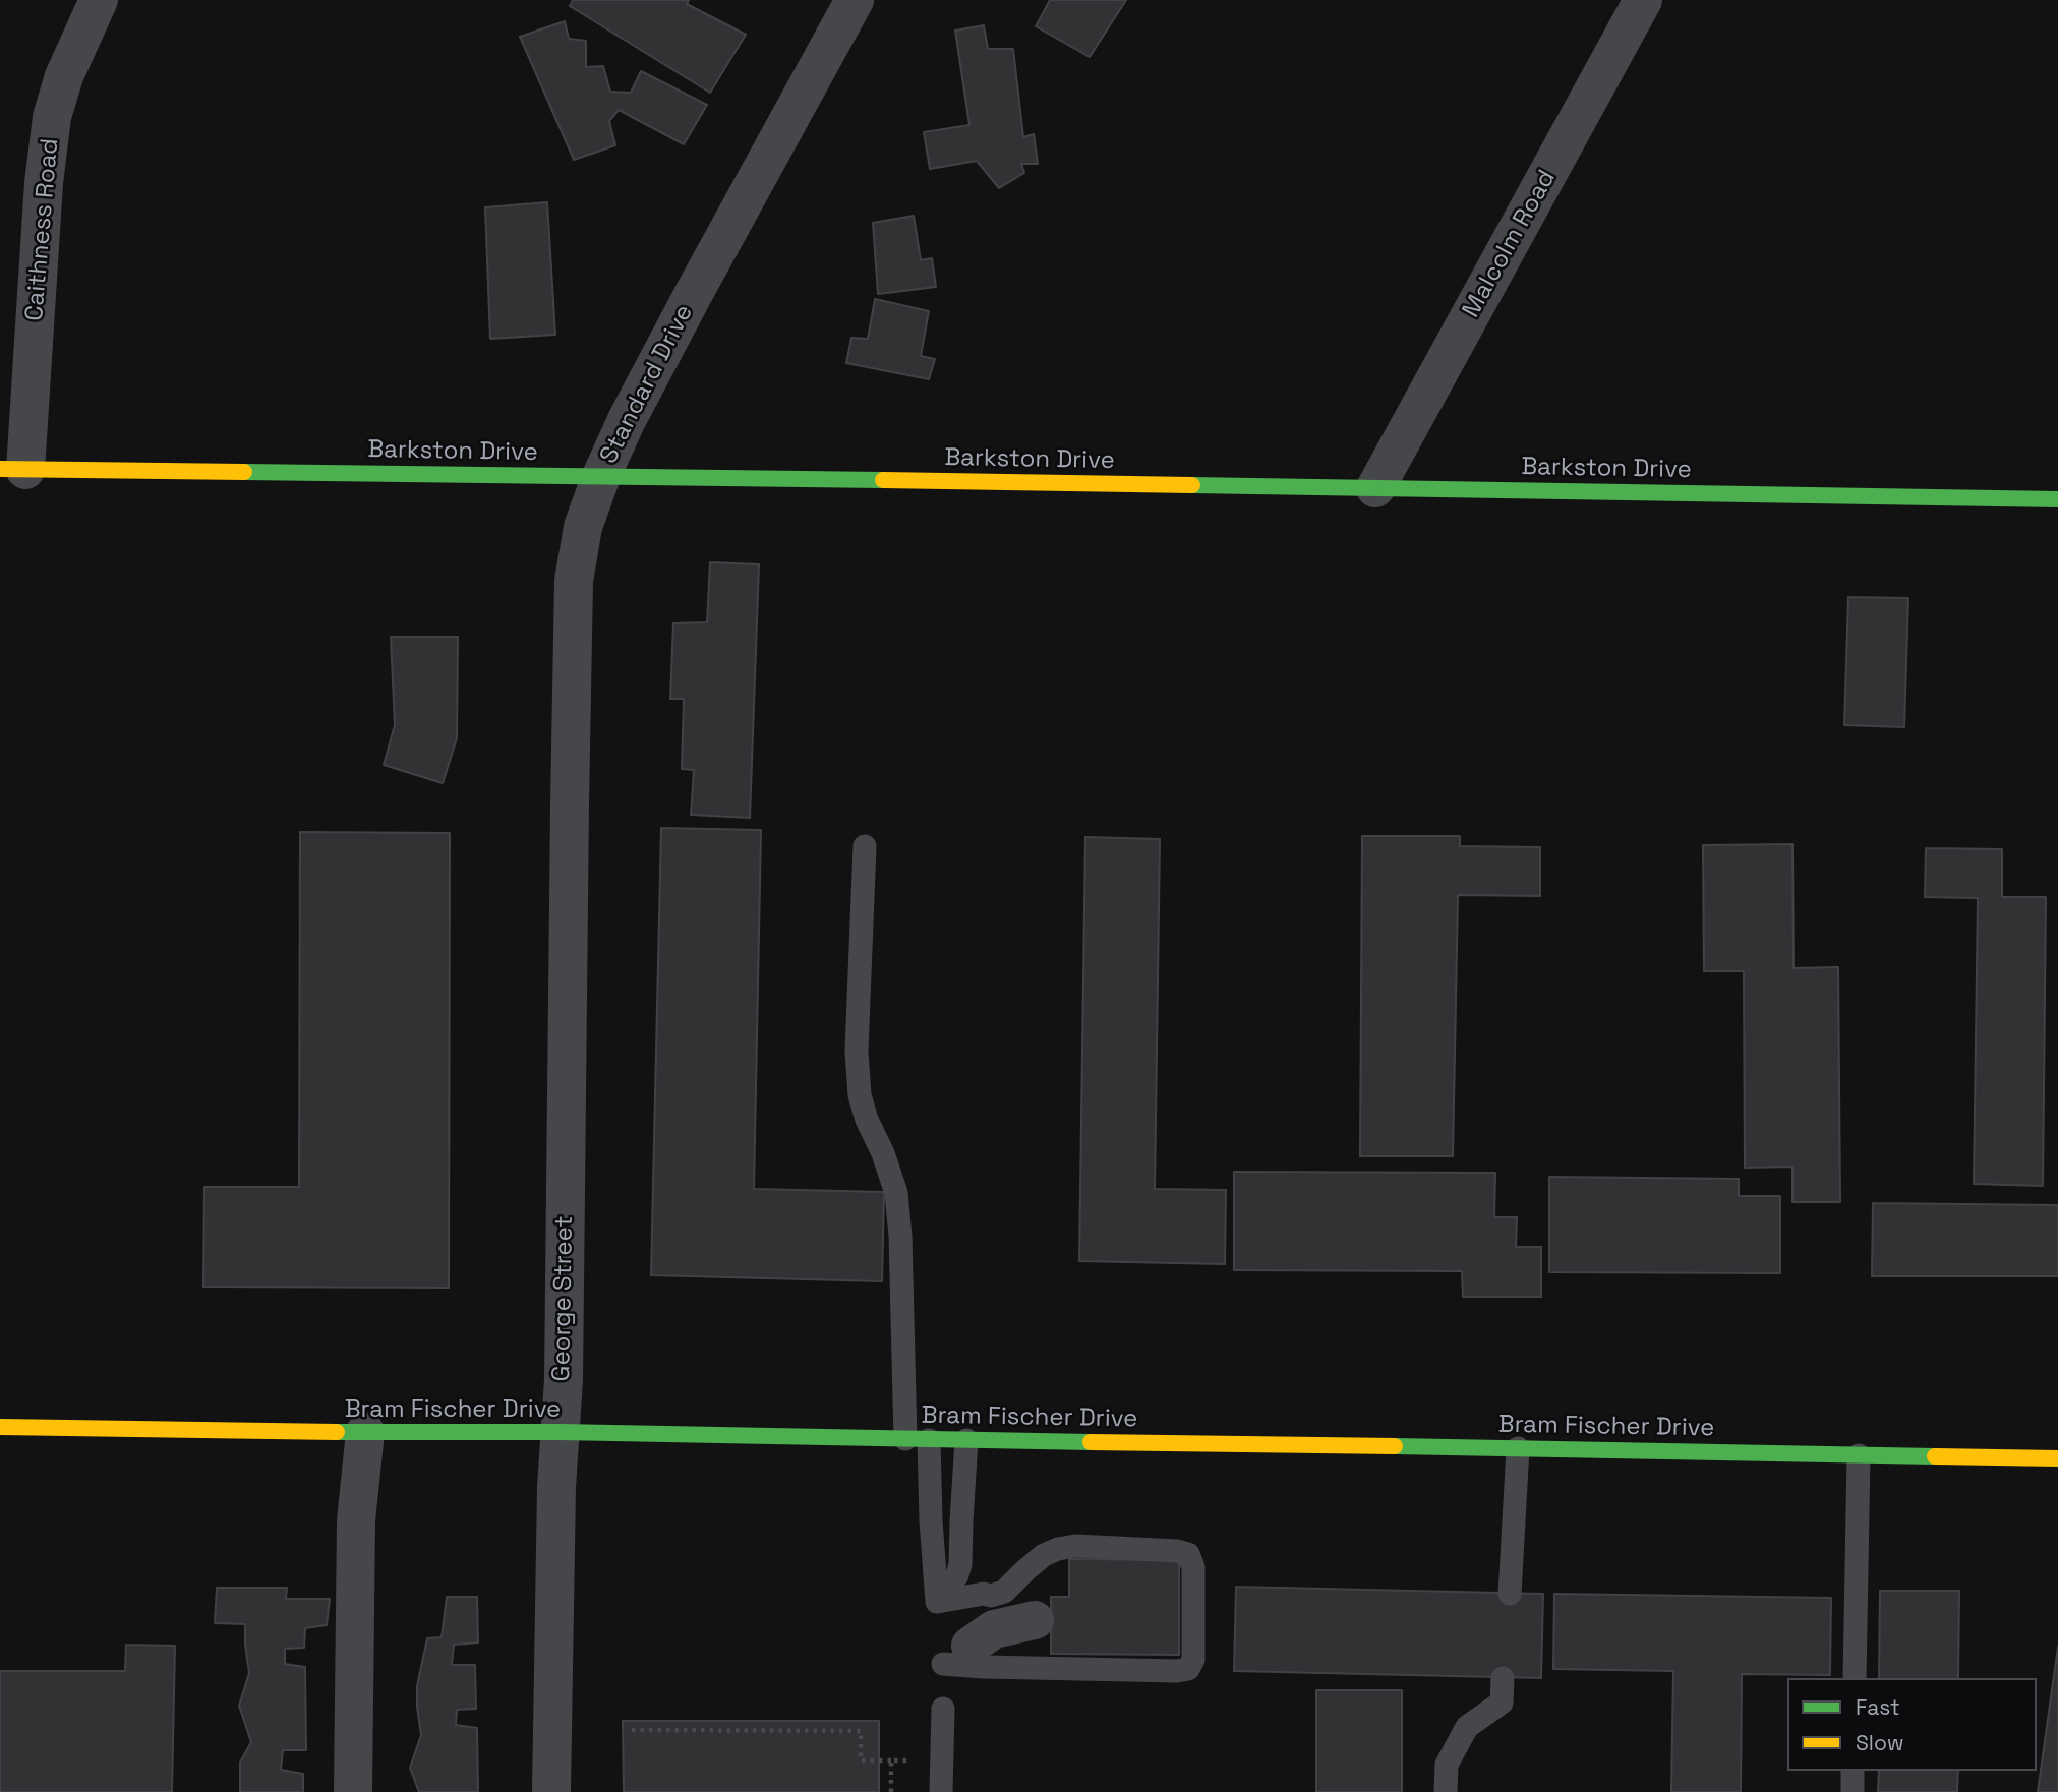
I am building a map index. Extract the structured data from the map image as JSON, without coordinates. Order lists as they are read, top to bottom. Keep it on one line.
{"streets":{"main road":["Barkston Drive","Bram Fischer Drive"],"street":["Caithness Road","Malcolm Road","Standard Drive","George Street"]},"crossings":[["Caithness Road","Barkston Drive"],["Malcolm Road","Barkston Drive"],["Standard Drive","Barkston Drive"],["Standard Drive","George Street"],["George Street","Bram Fischer Drive"]],"legend":["Fast","Slow"]}
